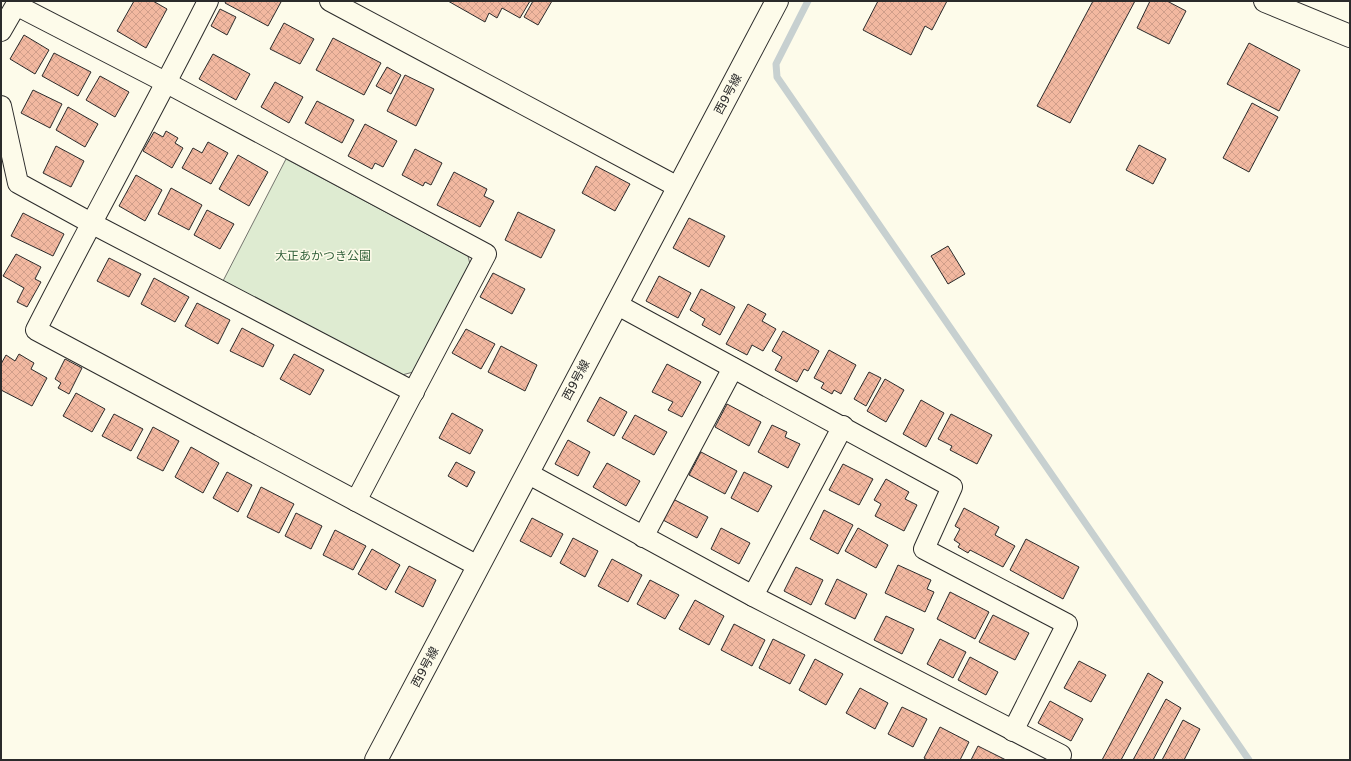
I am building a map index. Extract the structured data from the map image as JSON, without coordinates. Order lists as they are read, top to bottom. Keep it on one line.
{"streets":{"street":["西9号線"]},"parks":["大正あかつき公園"]}
